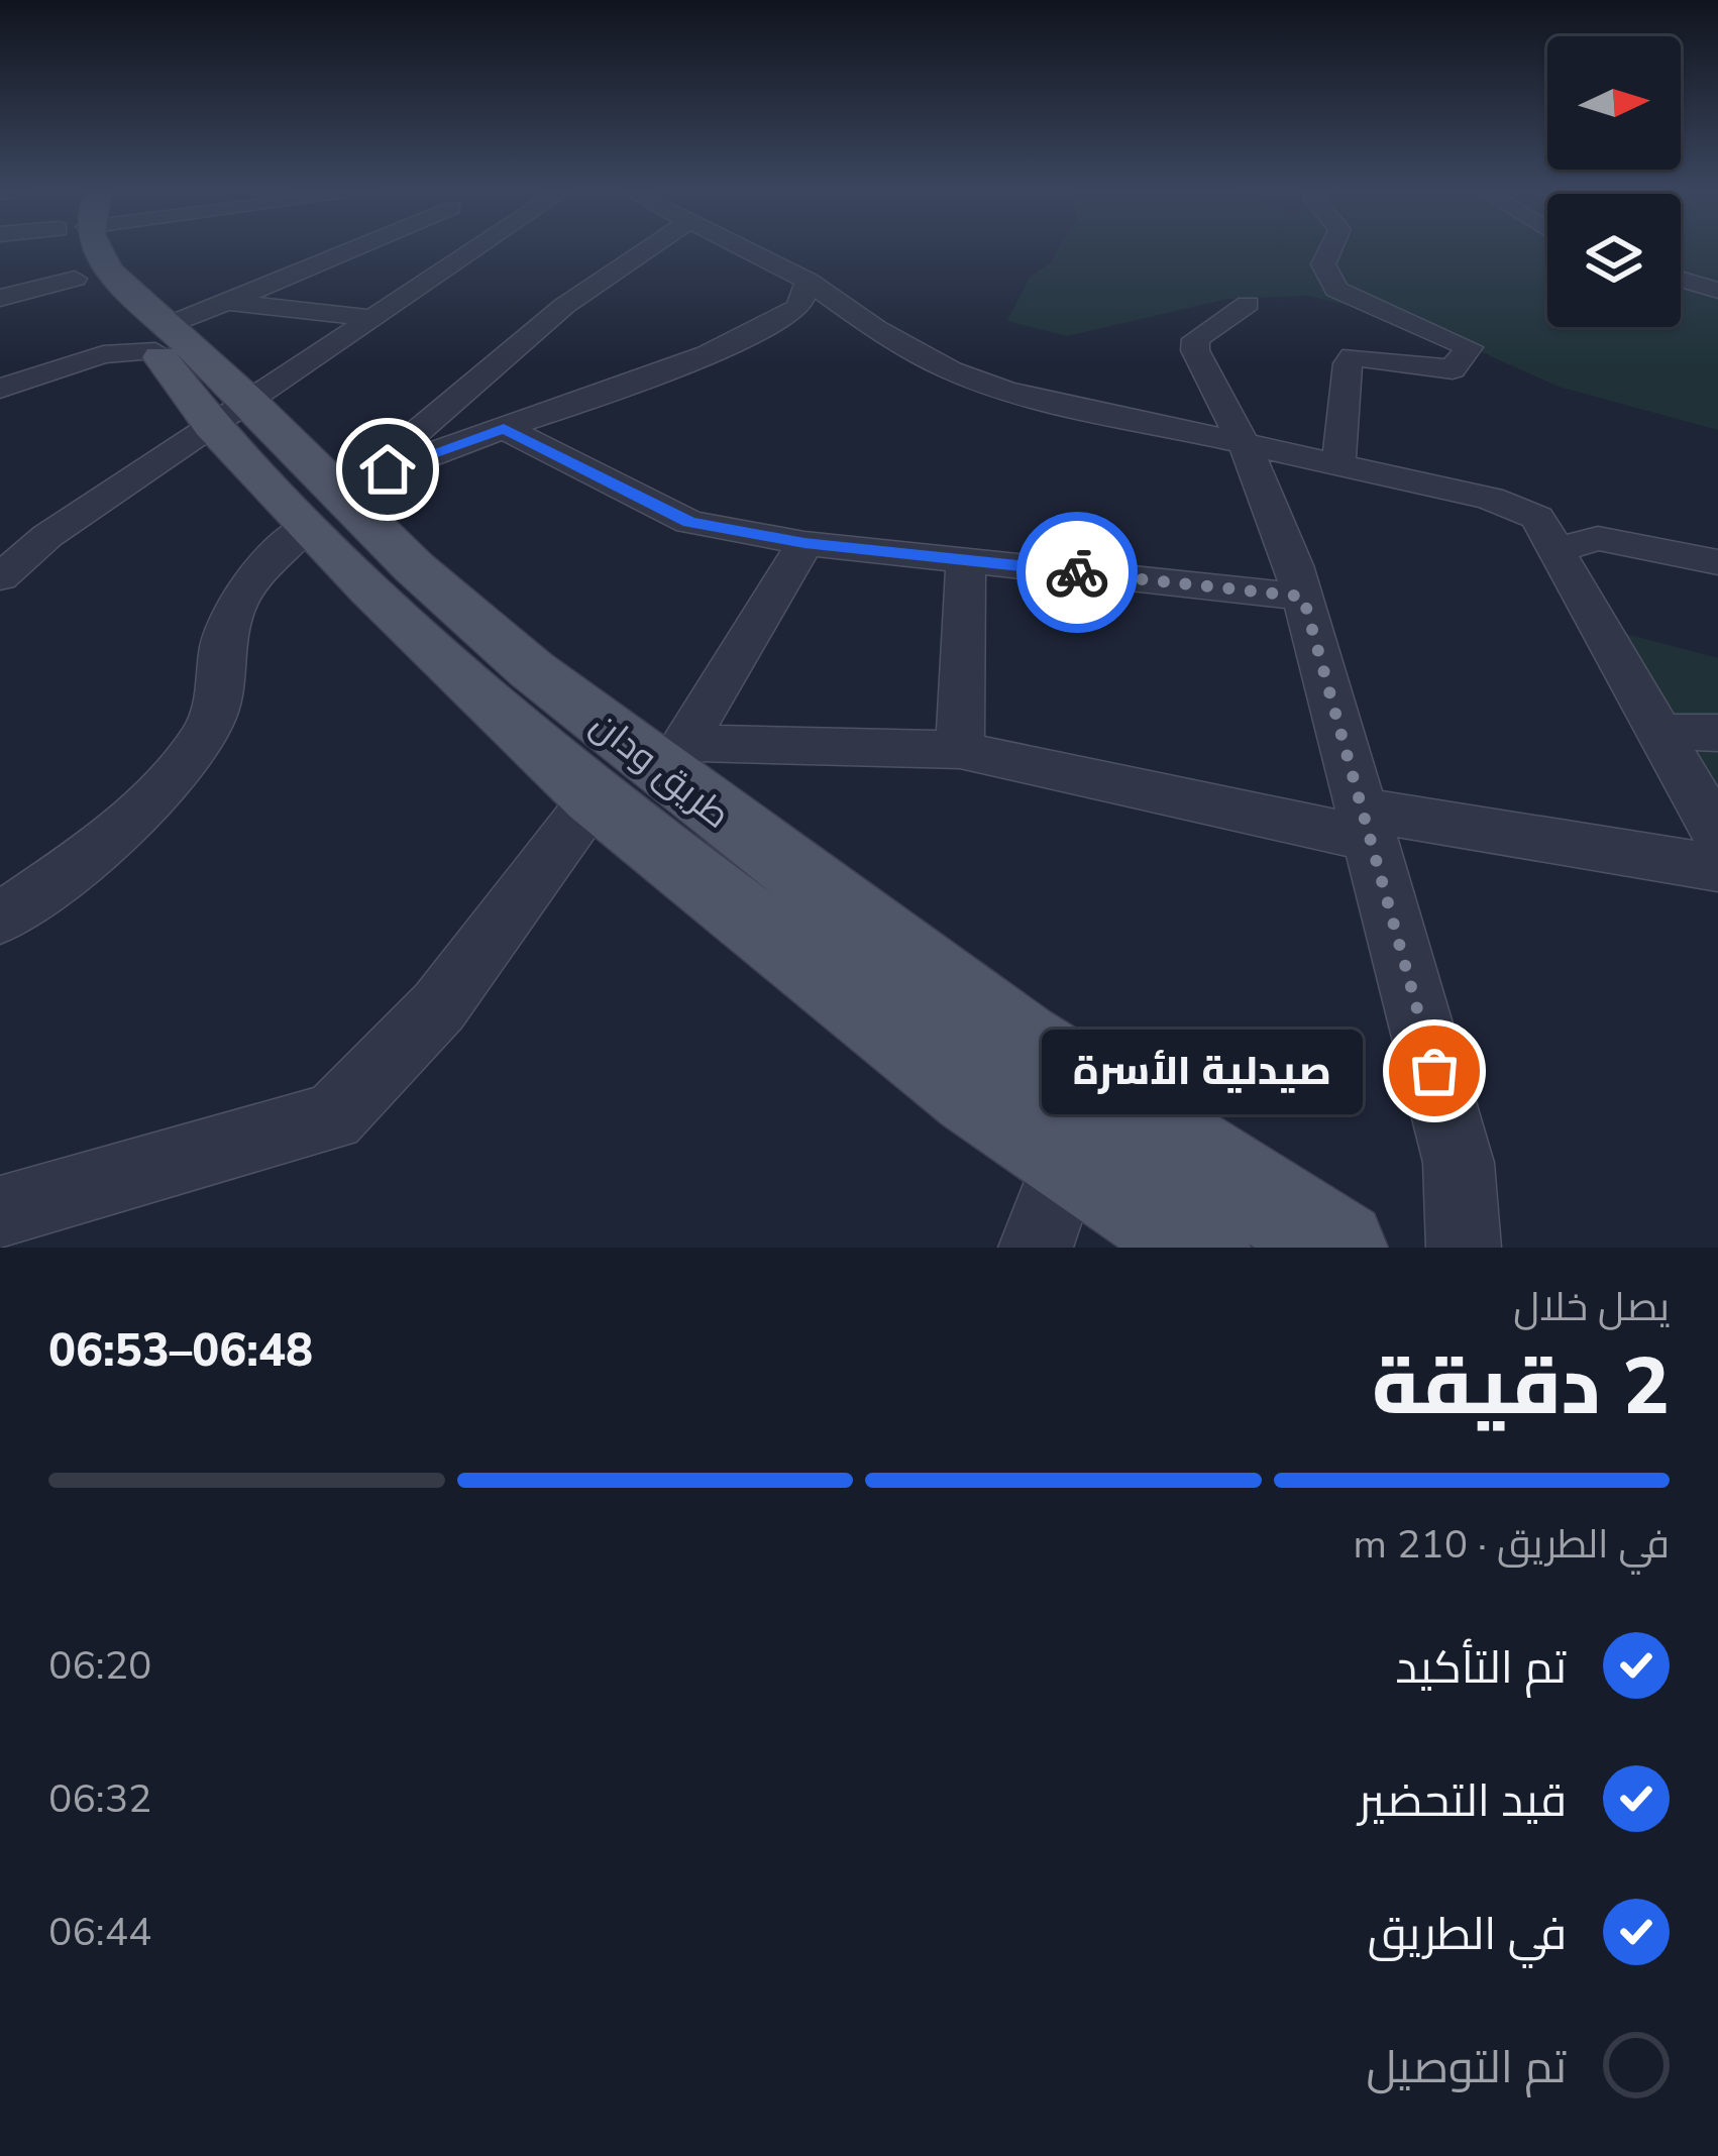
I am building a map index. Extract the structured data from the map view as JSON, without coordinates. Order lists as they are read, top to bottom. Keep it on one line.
{"streets":{"main road":["طريق ودان"]},"places":["صيدلية الأسرة"],"north":"right","page":{"bubble":"صيدلية الأسرة","heading":["2 دقيقة","يصل خلال","06:48–06:53"],"bar":"في الطريق · 210 m","list":[["تم التأكيد","06:20"],["قيد التحضير","06:32"],["في الطريق","06:44"],"تم التوصيل"]}}
